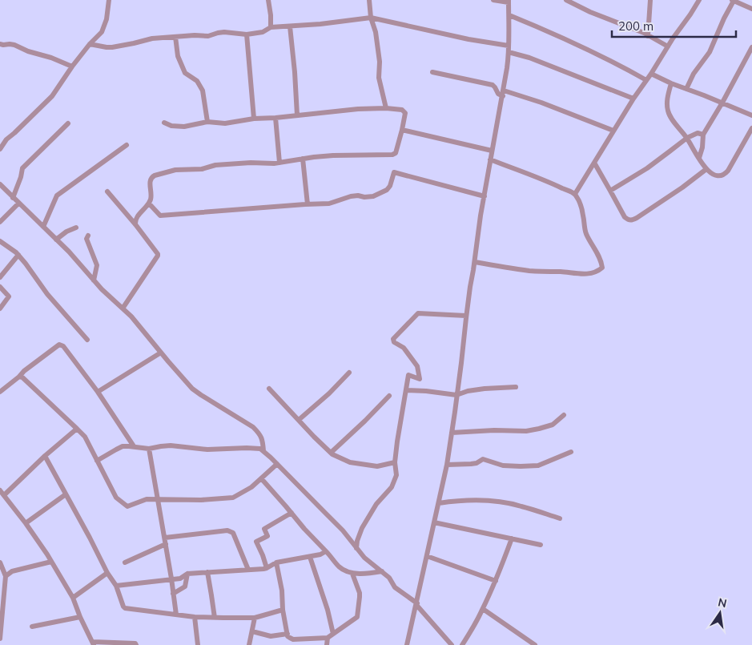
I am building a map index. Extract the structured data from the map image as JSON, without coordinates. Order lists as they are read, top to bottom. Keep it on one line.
{"scale_bar":"200 m","north":"top"}
